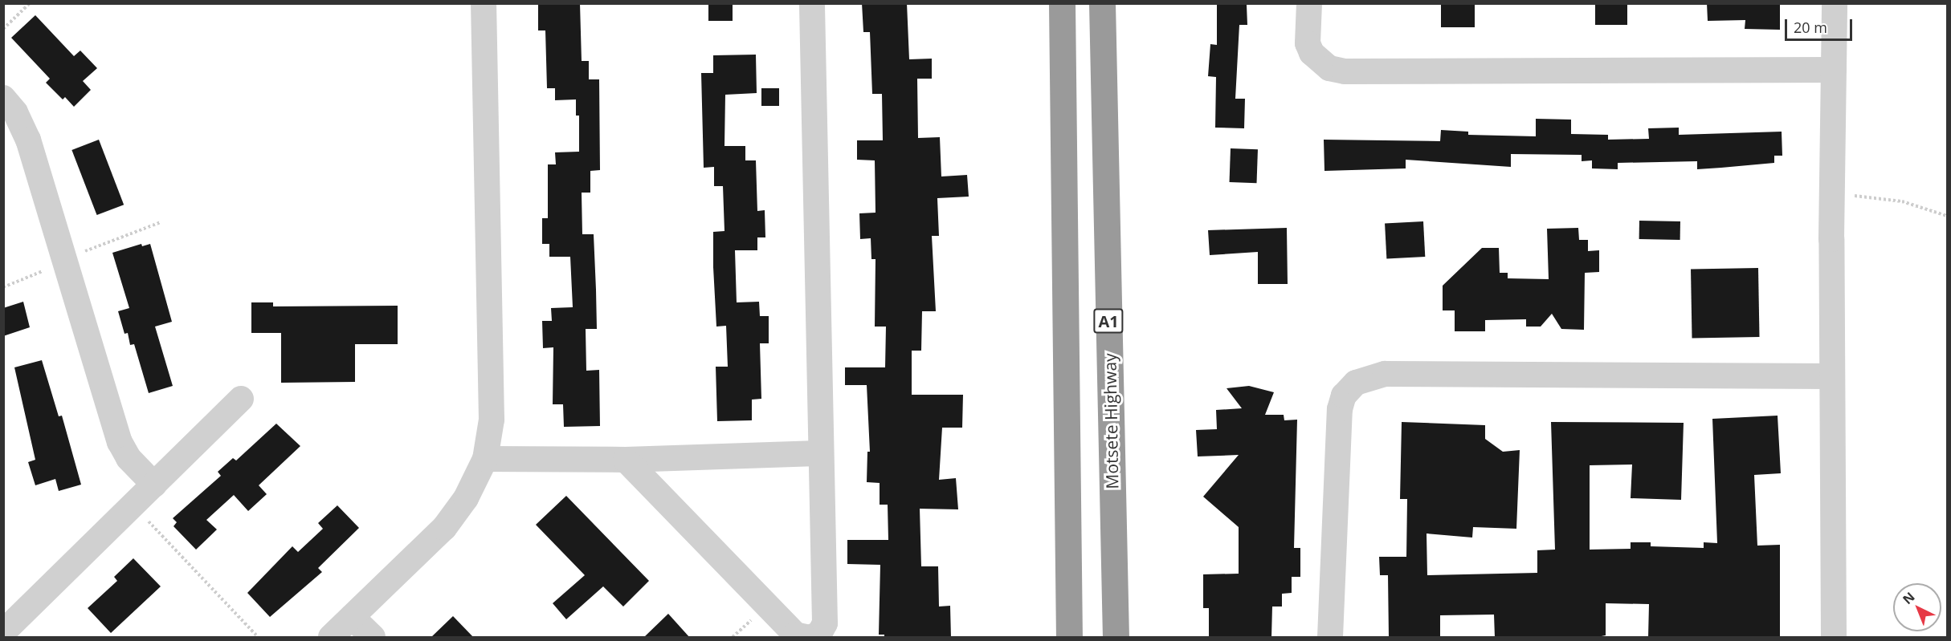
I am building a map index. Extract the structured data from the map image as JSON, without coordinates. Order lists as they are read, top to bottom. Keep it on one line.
{"streets":{"highway":["A1","Motsete Highway"]},"scale_bar":"20 m","north":"top left"}
